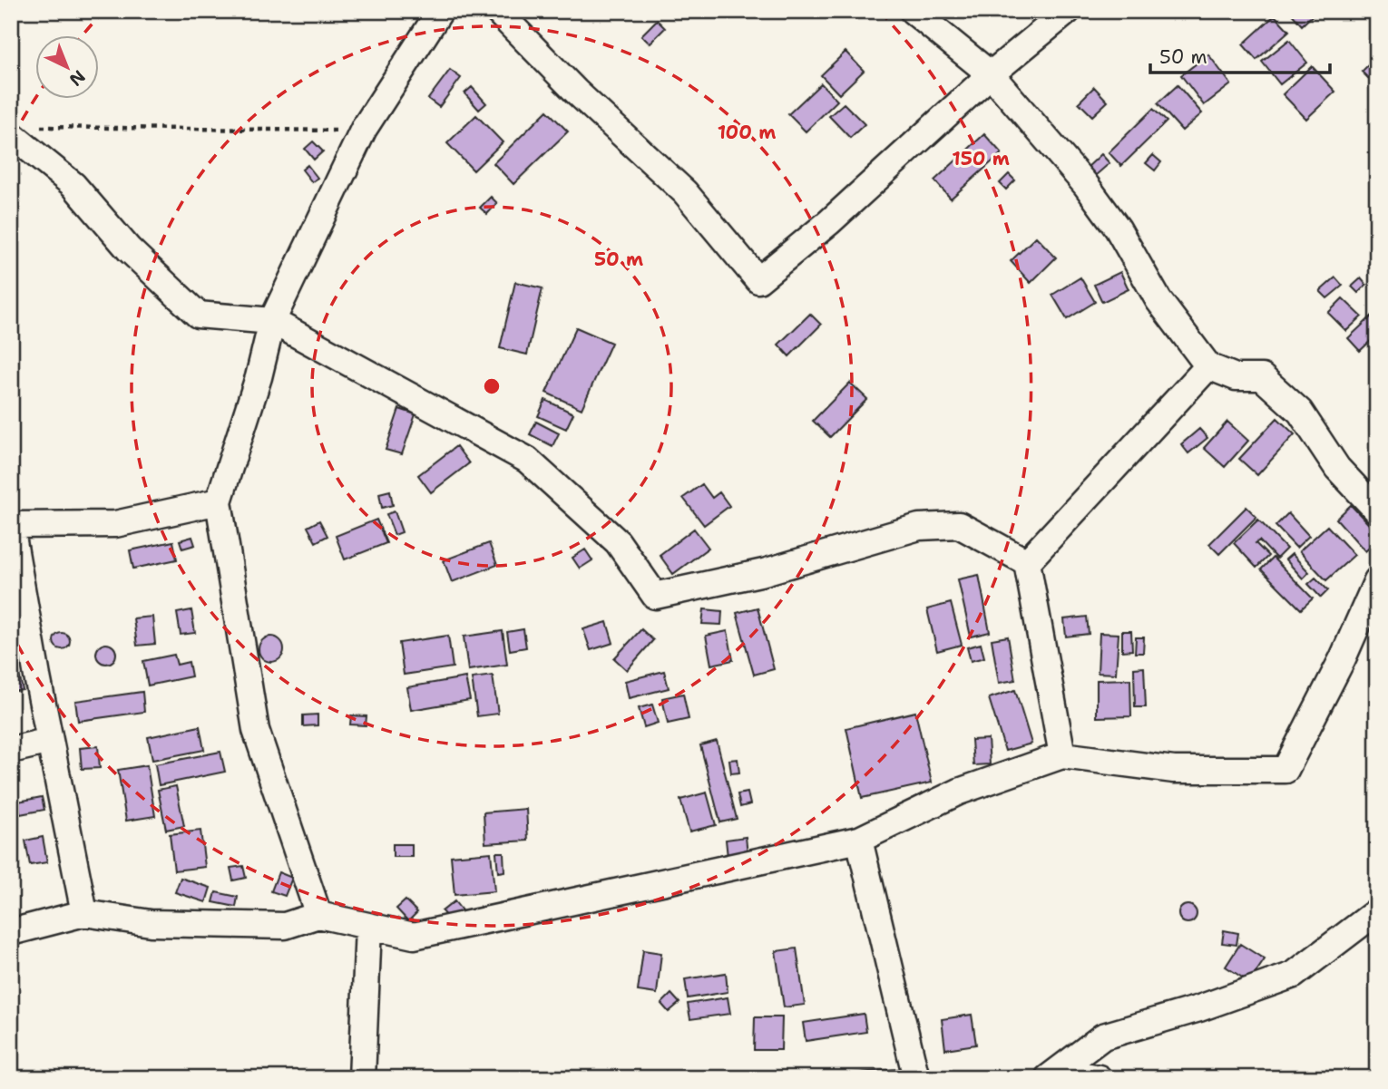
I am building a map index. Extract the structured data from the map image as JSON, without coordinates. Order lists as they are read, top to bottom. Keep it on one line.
{"scale_bar":"50 m","north":"bottom right","rings":["100 m","150 m","50 m"]}
